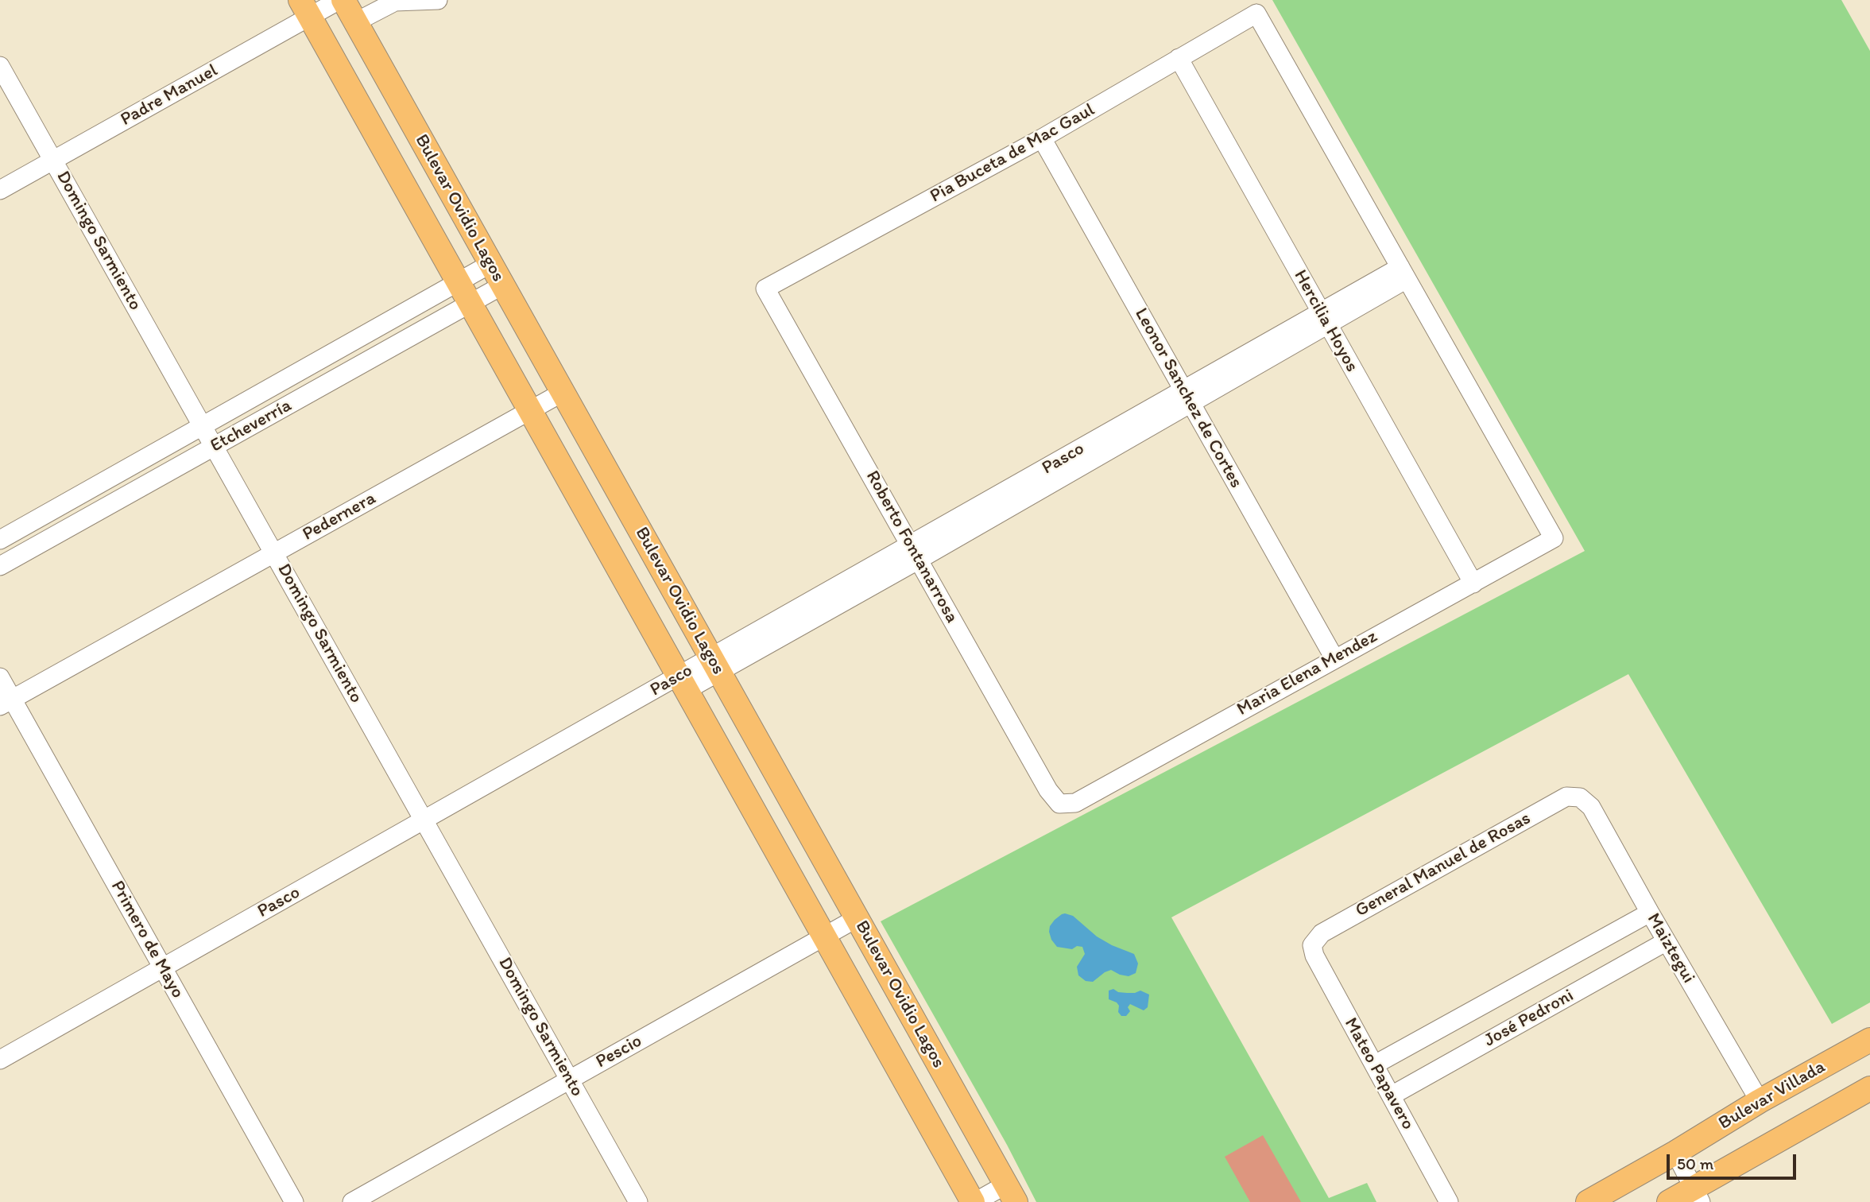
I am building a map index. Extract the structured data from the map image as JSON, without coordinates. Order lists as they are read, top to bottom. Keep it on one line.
{"streets":{"main road":["Bulevar Ovidio Lagos","Bulevar Villada"],"street":["Padre Manuel","Pia Buceta de Mac Gaul","Domingo Sarmiento","Hercilia Hoyos","Leonor Sanchez de Cortes","Etcheverría","Pasco","Pedernera","Roberto Fontanarrosa","Maria Elena Mendez","General Manuel de Rosas","Primero de Mayo","Maiztegui","José Pedroni","Pescio","Mateo Papavero"]},"crossings":[["Padre Manuel","Bulevar Ovidio Lagos"],["Padre Manuel","Domingo Sarmiento"],["Pia Buceta de Mac Gaul","Hercilia Hoyos"],["Pia Buceta de Mac Gaul","Leonor Sanchez de Cortes"],["Pia Buceta de Mac Gaul","Pasco"],["Pia Buceta de Mac Gaul","Roberto Fontanarrosa"],["Pia Buceta de Mac Gaul","Maria Elena Mendez"],["Bulevar Ovidio Lagos","Etcheverría"],["Bulevar Ovidio Lagos","Pasco"],["Bulevar Ovidio Lagos","Pedernera"],["Bulevar Ovidio Lagos","Pescio"],["Domingo Sarmiento","Etcheverría"],["Domingo Sarmiento","Pasco"],["Domingo Sarmiento","Pedernera"],["Domingo Sarmiento","Pescio"],["Hercilia Hoyos","Pasco"],["Hercilia Hoyos","Maria Elena Mendez"],["Leonor Sanchez de Cortes","Pasco"],["Leonor Sanchez de Cortes","Maria Elena Mendez"],["Pasco","Roberto Fontanarrosa"],["Pasco","Maria Elena Mendez"],["Pasco","Primero de Mayo"],["Pedernera","Primero de Mayo"],["Roberto Fontanarrosa","Maria Elena Mendez"],["General Manuel de Rosas","Maiztegui"],["General Manuel de Rosas","Mateo Papavero"],["Maiztegui","José Pedroni"],["Maiztegui","Bulevar Villada"],["José Pedroni","Mateo Papavero"]],"scale_bar":"50 m"}
